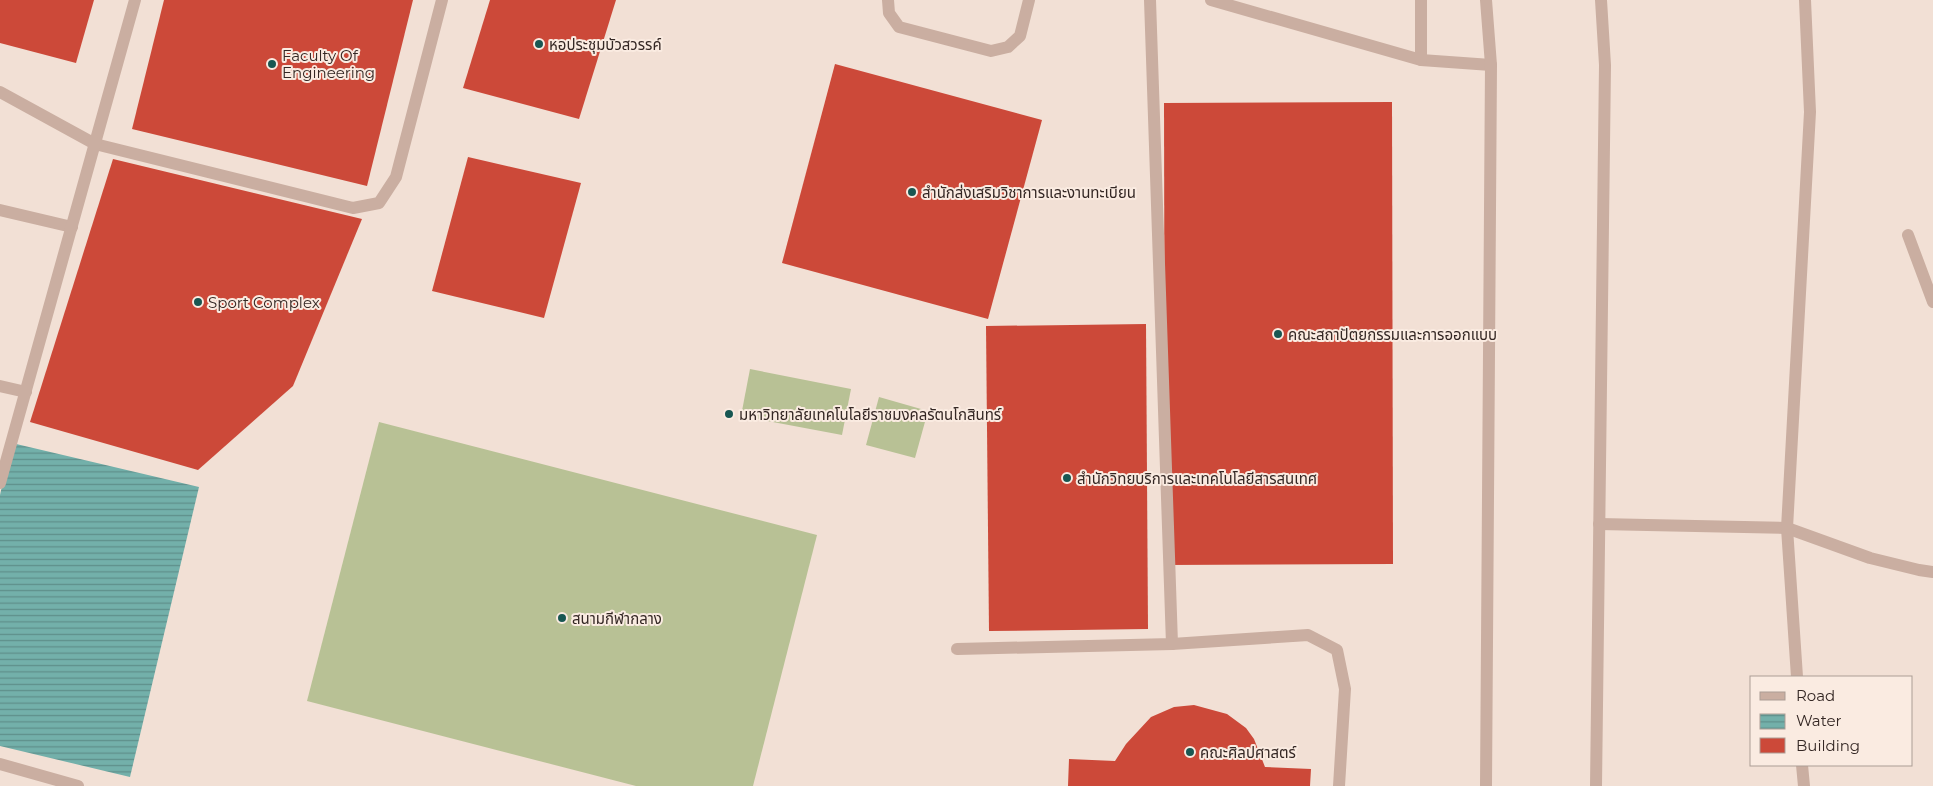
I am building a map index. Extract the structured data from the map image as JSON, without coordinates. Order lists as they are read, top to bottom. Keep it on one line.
{"places":["หอประชุมบัวสวรรค์","Faculty Of Engineering","สำนักส่งเสริมวิชาการและงานทะเบียน","Sport Complex","คณะสถาปัตยกรรมและการออกแบบ","มหาวิทยาลัยเทคโนโลยีราชมงคลรัตนโกสินทร์","สำนักวิทยบริการและเทคโนโลยีสารสนเทศ","สนามกีฬากลาง","คณะศิลปศาสตร์"],"legend":["Road","Water","Building"]}
